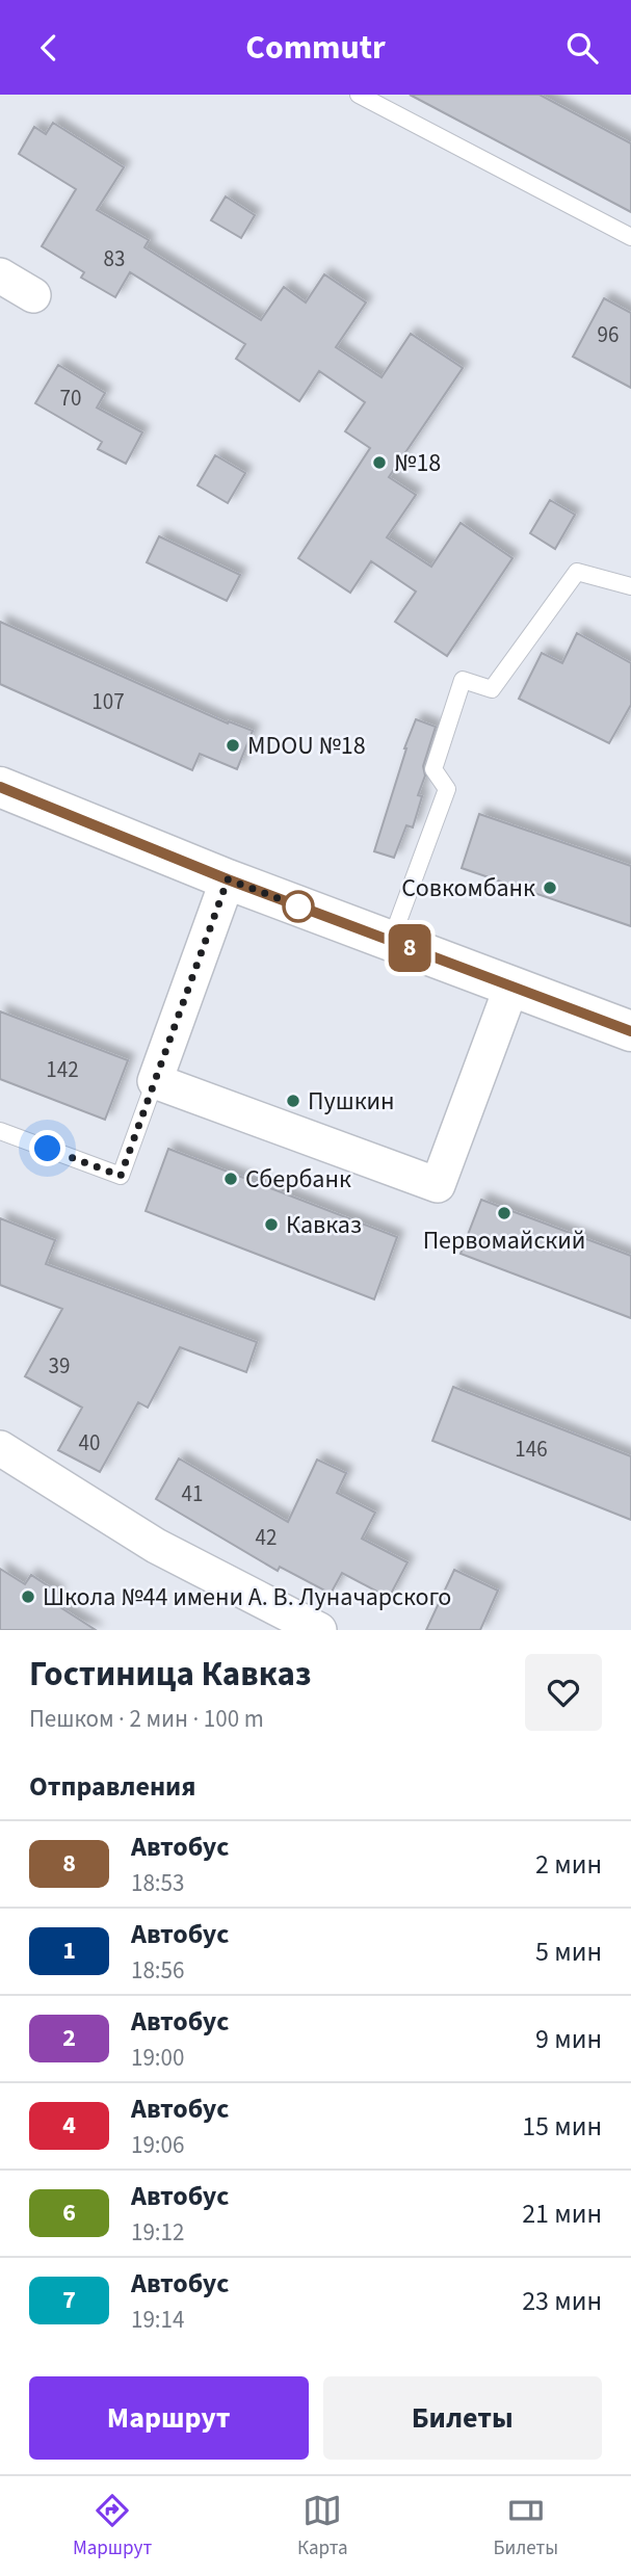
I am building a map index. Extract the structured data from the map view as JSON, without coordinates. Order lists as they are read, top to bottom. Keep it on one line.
{"places":["№18","MDOU №18","Совкомбанк","Пушкин","Сбербанк","Первомайский","Кавказ","Школа №44 имени А. В. Луначарского"],"lines":["bus line 8"],"house_numbers":["83","96","70","107","142","39","40","146","41","42"],"page":{"header":"Commutr","on_map":"8","heading":[["Гостиница Кавказ","Пешком · 2 мин · 100 m"],"Отправления"],"list":[{"mark":"8","name":"Автобус","note":"18:53","value":"2 мин"},{"mark":"1","name":"Автобус","note":"18:56","value":"5 мин"},{"mark":"2","name":"Автобус","note":"19:00","value":"9 мин"},{"mark":"4","name":"Автобус","note":"19:06","value":"15 мин"},{"mark":"6","name":"Автобус","note":"19:12","value":"21 мин"},{"mark":"7","name":"Автобус","note":"19:14","value":"23 мин"}],"buttons":["Маршрут","Билеты"],"tabs":["Маршрут","Карта","Билеты"]}}
